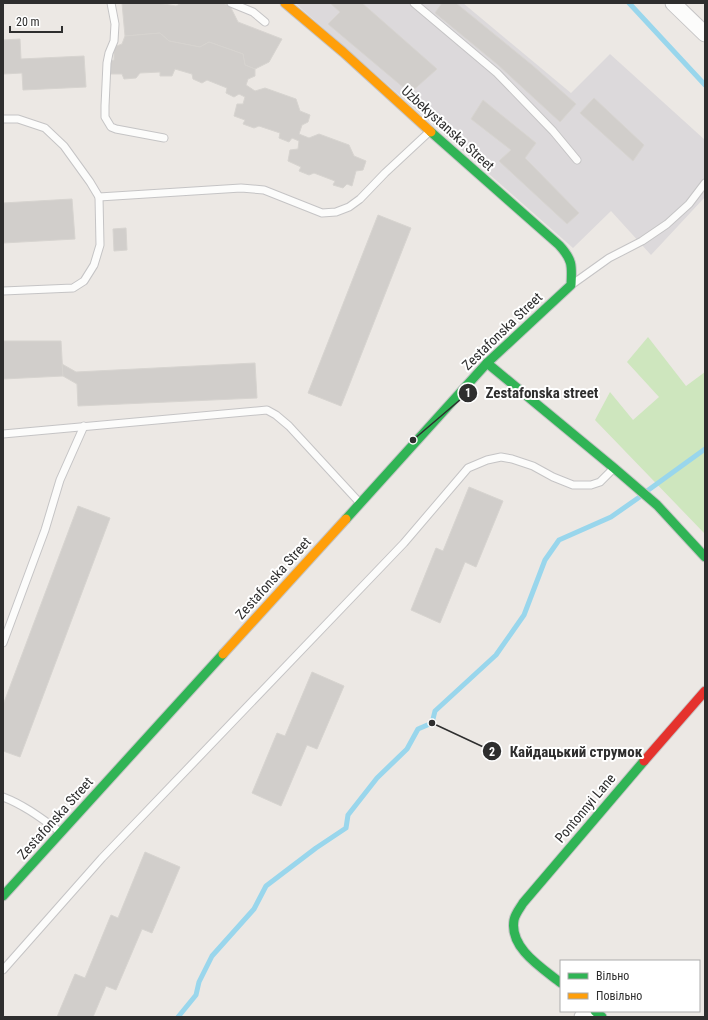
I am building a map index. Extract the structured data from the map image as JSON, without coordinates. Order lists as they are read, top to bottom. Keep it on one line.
{"streets":{"street":["Uzbekystanska Street","Zestafonska Street","Pontonnyi Lane"]},"crossings":[["Uzbekystanska Street","Zestafonska Street"]],"places":["Zestafonska street","Кайдацький струмок"],"legend":["Вільно","Повільно"],"scale_bar":"20 m"}
